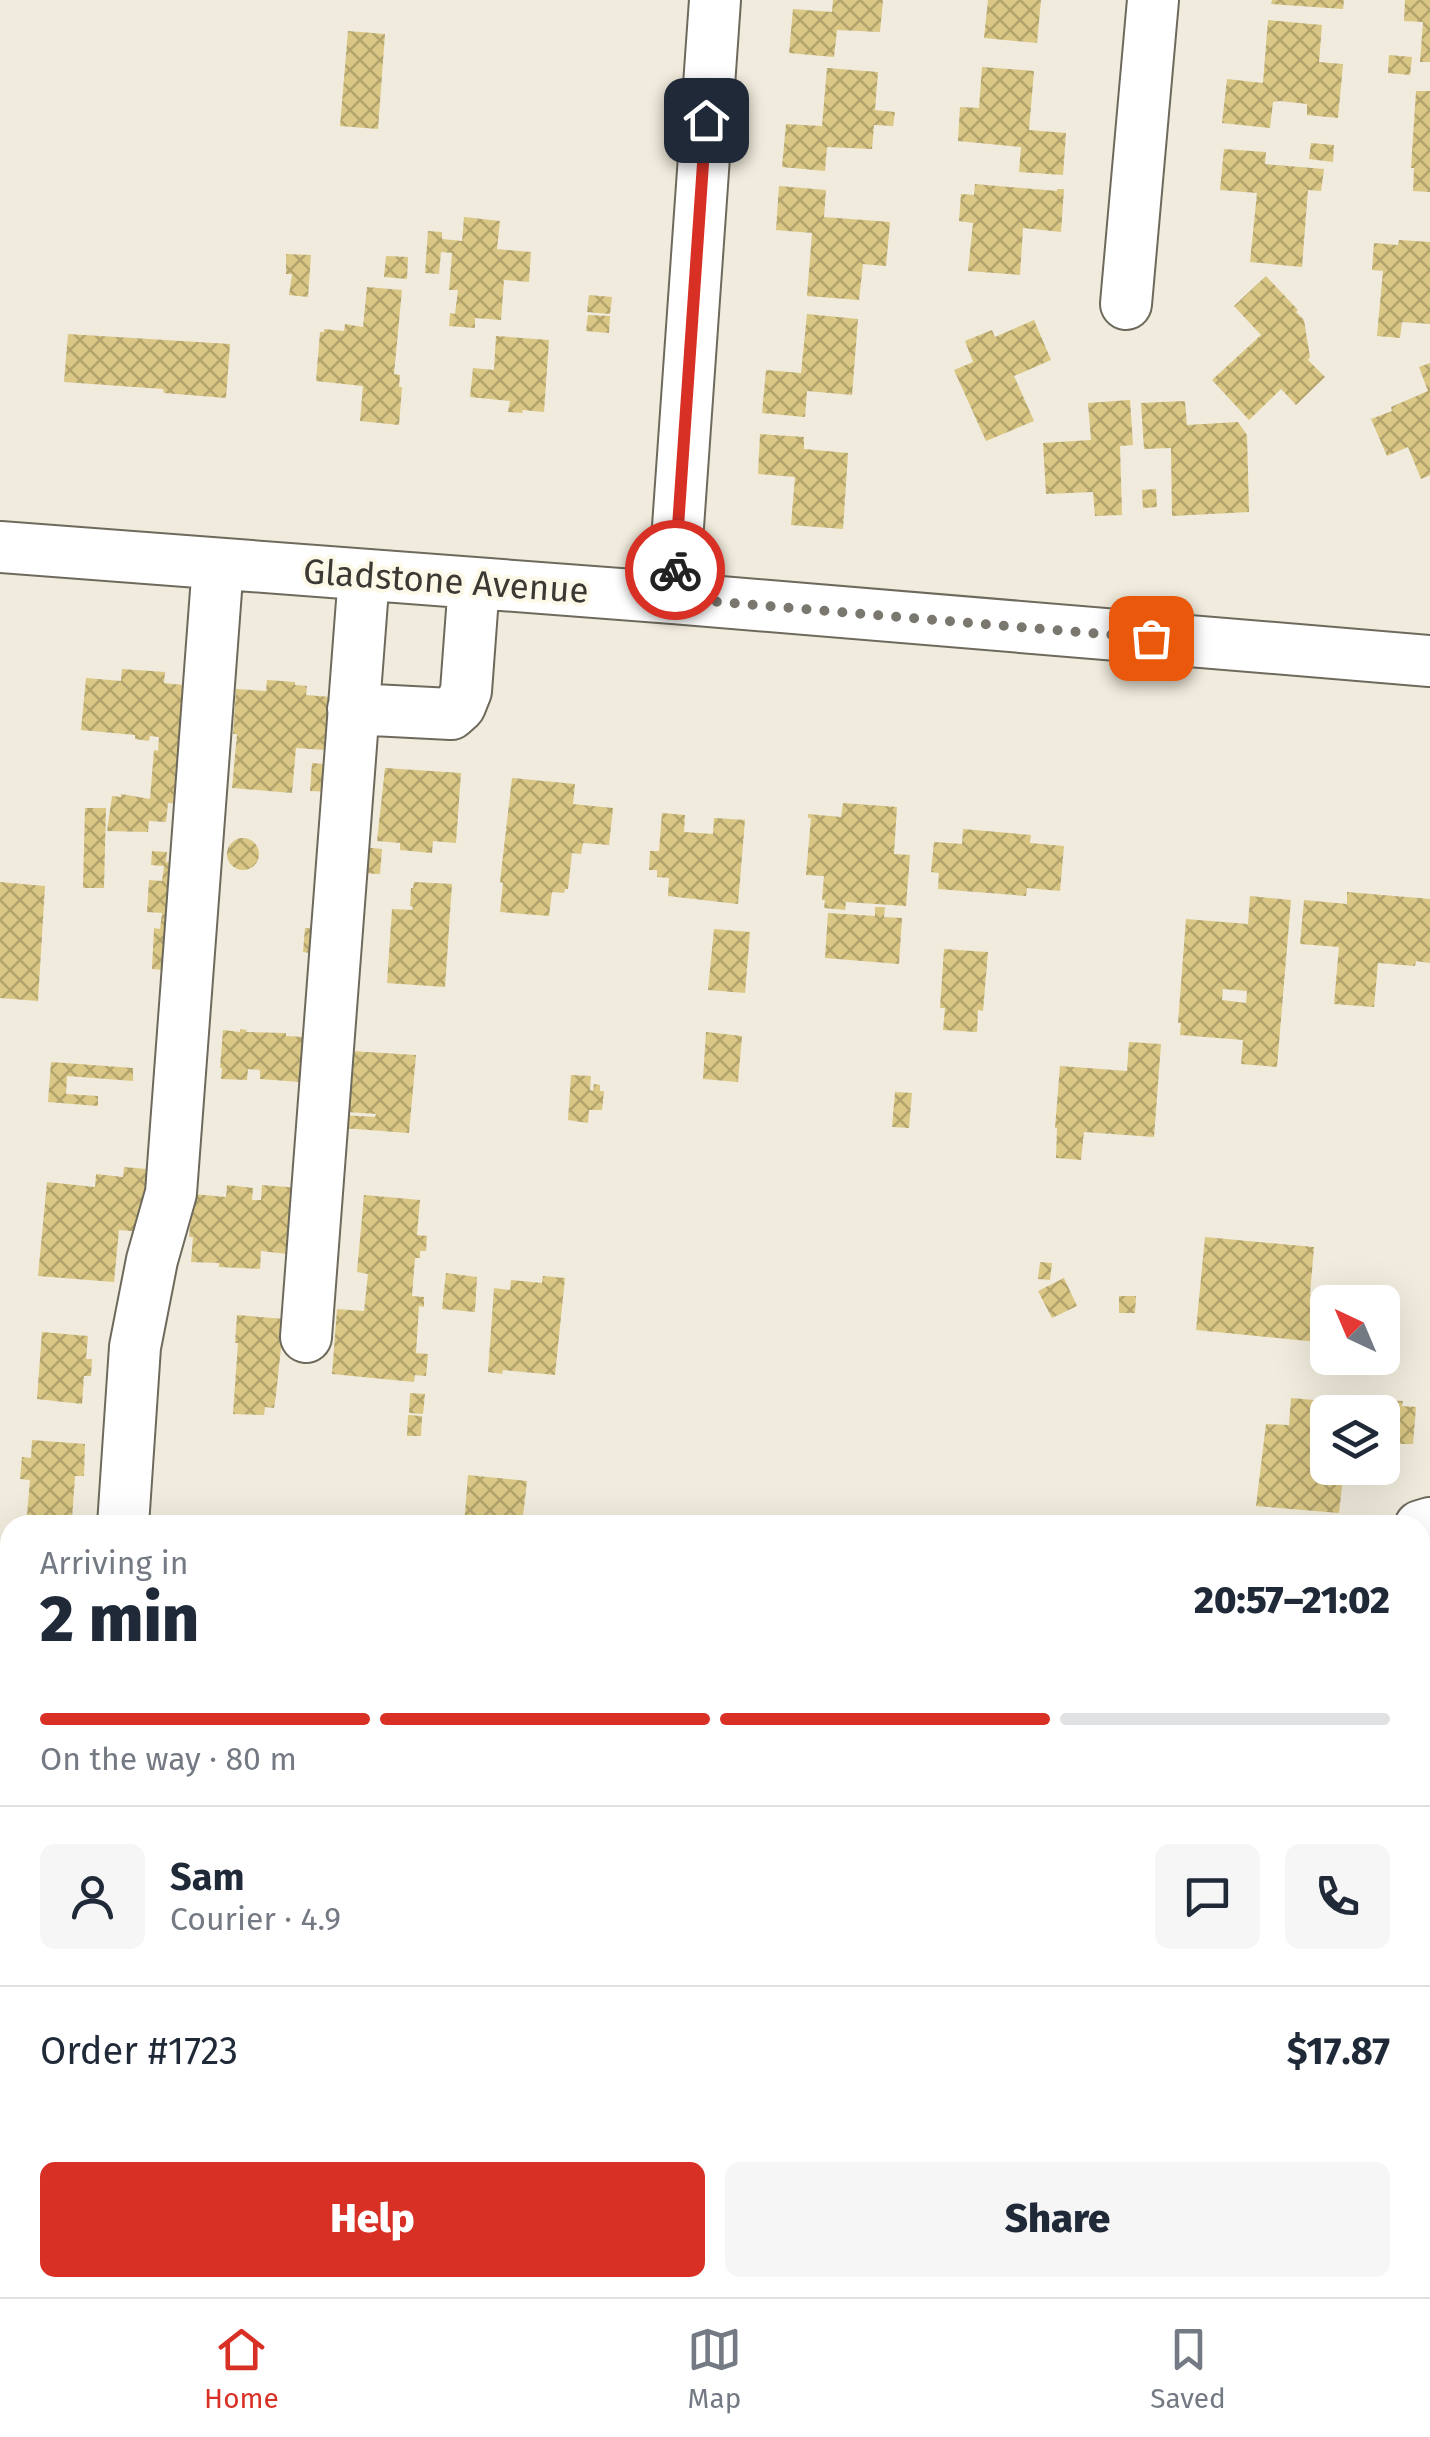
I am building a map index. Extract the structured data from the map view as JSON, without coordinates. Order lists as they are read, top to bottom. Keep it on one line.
{"streets":{"street":["Gladstone Avenue"]},"north":"top left","page":{"heading":["2 min","Arriving in","20:57–21:02"],"panel":["Sam","Courier · 4.9","Order #1723","$17.87"],"bar":"On the way · 80 m","buttons":["Help","Share"],"tabs":["Home","Map","Saved"]}}
